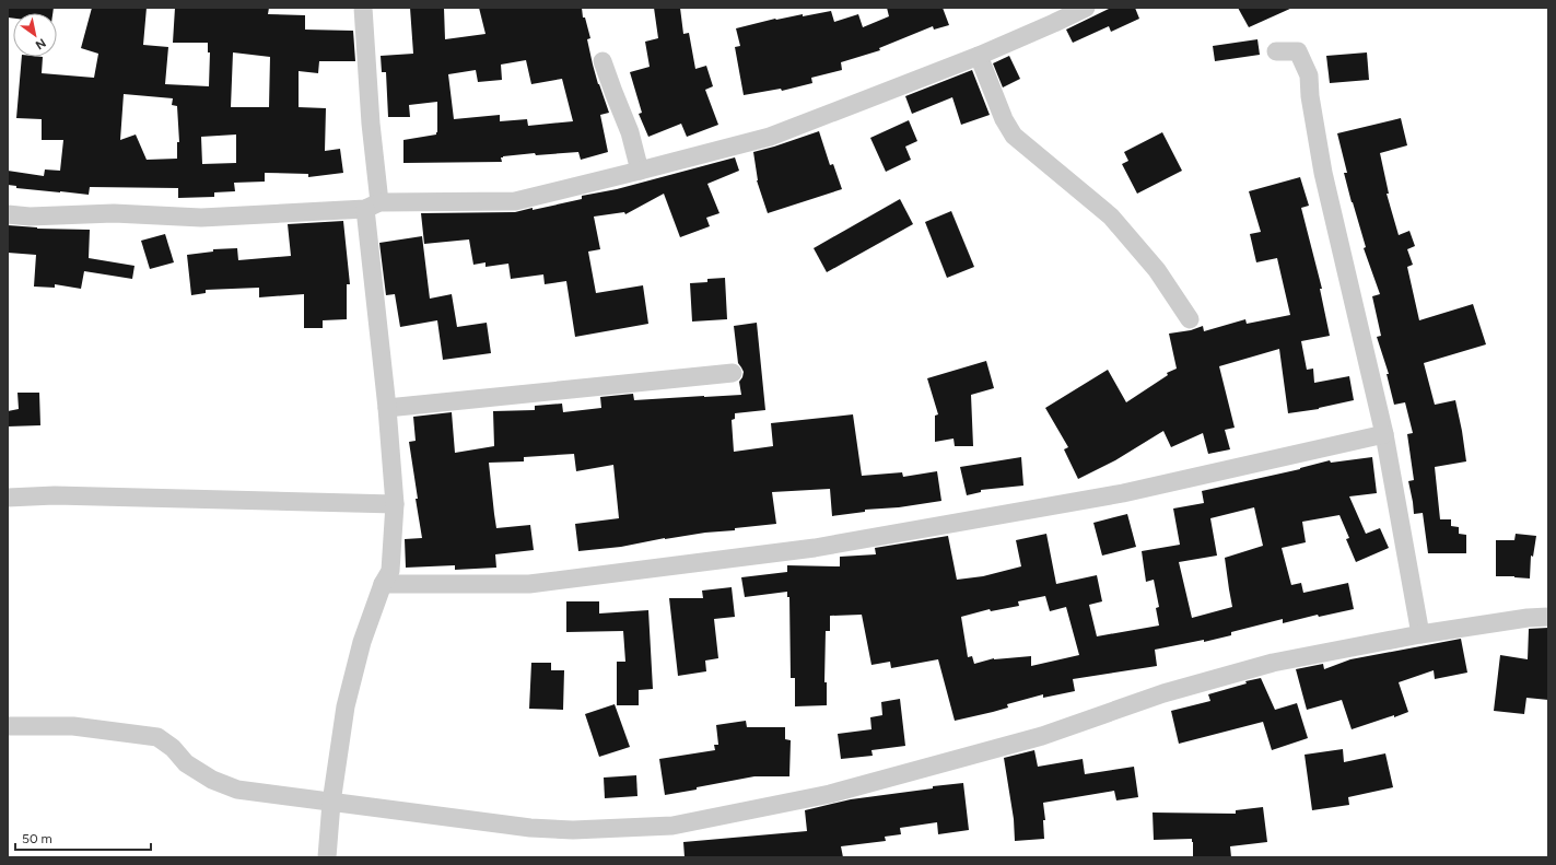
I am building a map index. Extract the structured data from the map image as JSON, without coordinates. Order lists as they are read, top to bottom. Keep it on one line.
{"scale_bar":"50 m","north":"bottom right"}
